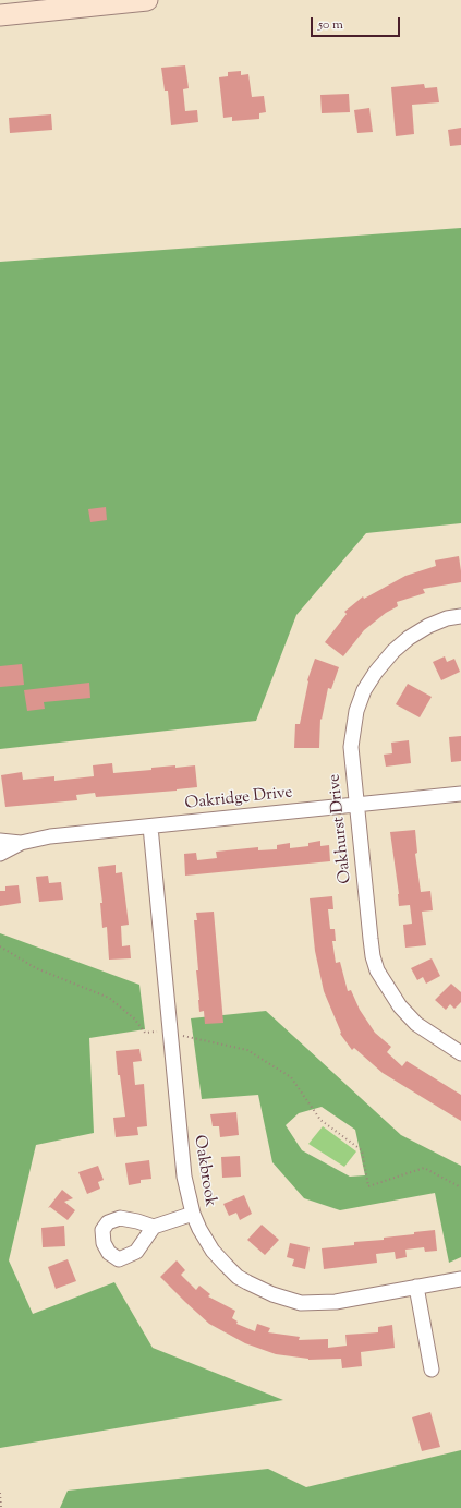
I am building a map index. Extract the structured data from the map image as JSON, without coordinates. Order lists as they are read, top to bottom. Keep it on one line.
{"streets":{"street":["Oakridge Drive","Oakhurst Drive","Oakbrook"]},"crossings":[["Oakridge Drive","Oakhurst Drive"],["Oakridge Drive","Oakbrook"]],"scale_bar":"50 m"}
